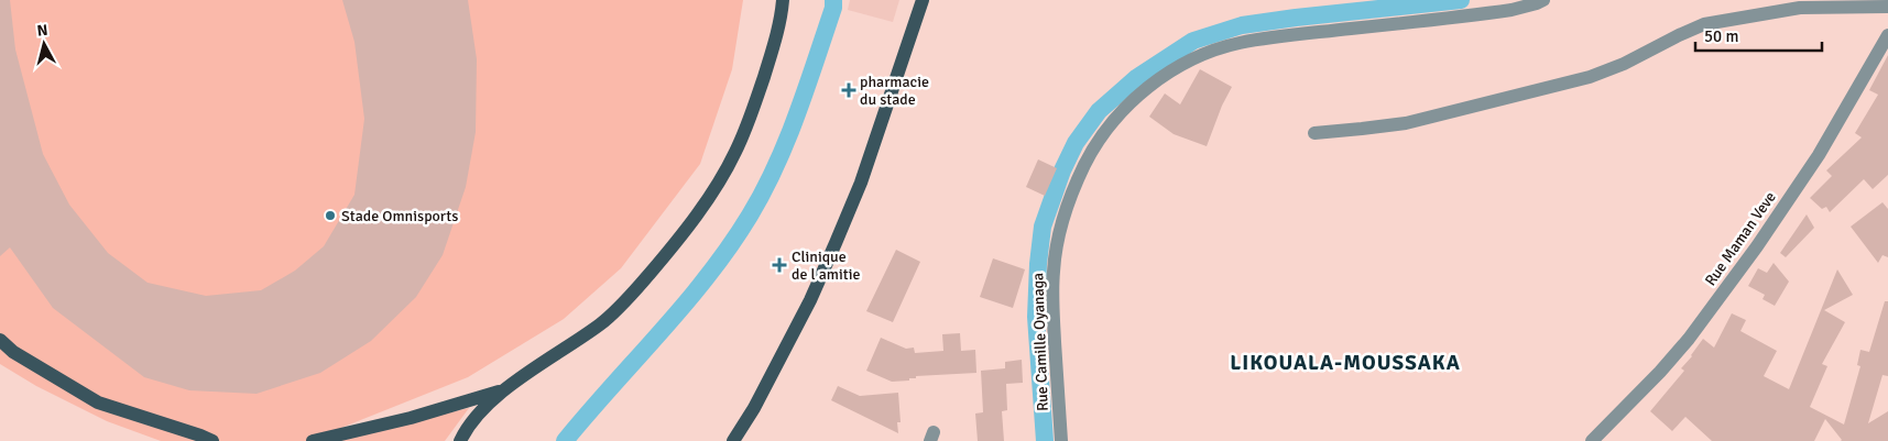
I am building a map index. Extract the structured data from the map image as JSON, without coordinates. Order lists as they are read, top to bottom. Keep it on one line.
{"streets":{"street":["Rue Maman Veve","Rue Camille Oyanaga"]},"districts":["LIKOUALA-MOUSSAKA"],"places":{"health":["pharmacie du stade","Clinique de l amitie"],"other":["Stade Omnisports"]},"scale_bar":"50 m","north":"top"}
